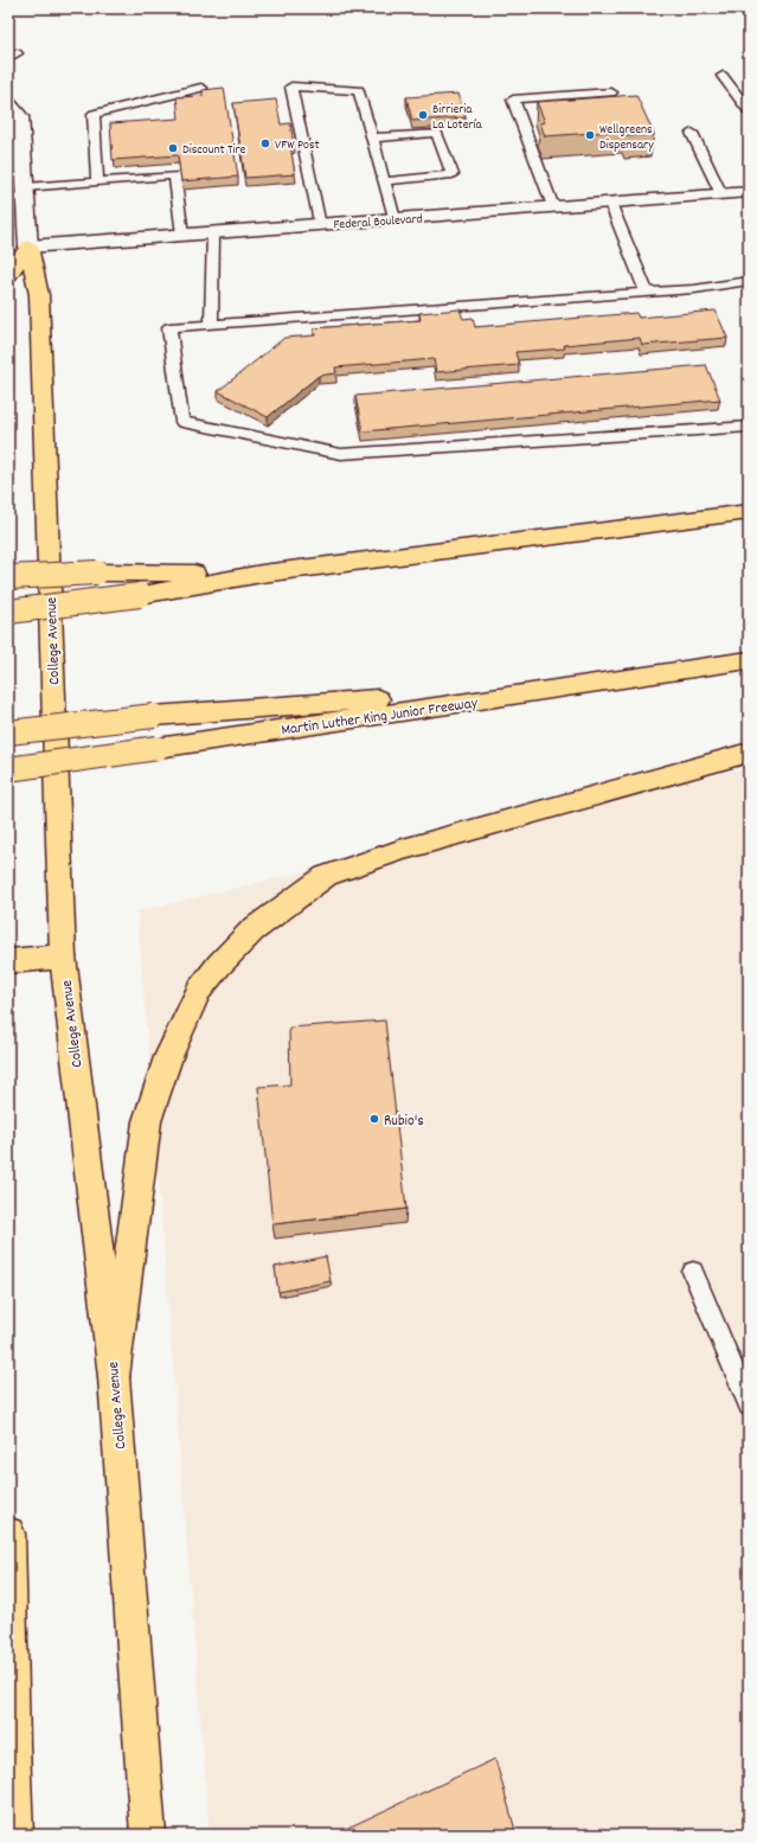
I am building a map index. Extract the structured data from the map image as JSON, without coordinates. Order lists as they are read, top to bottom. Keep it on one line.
{"streets":{"main road":["Federal Boulevard","College Avenue","Martin Luther King Junior Freeway"]},"crossings":[["Federal Boulevard","College Avenue"]],"places":["Birrieria La Lotería","Wellgreens Dispensary","VFW Post","Discount Tire","Rubio's"]}
